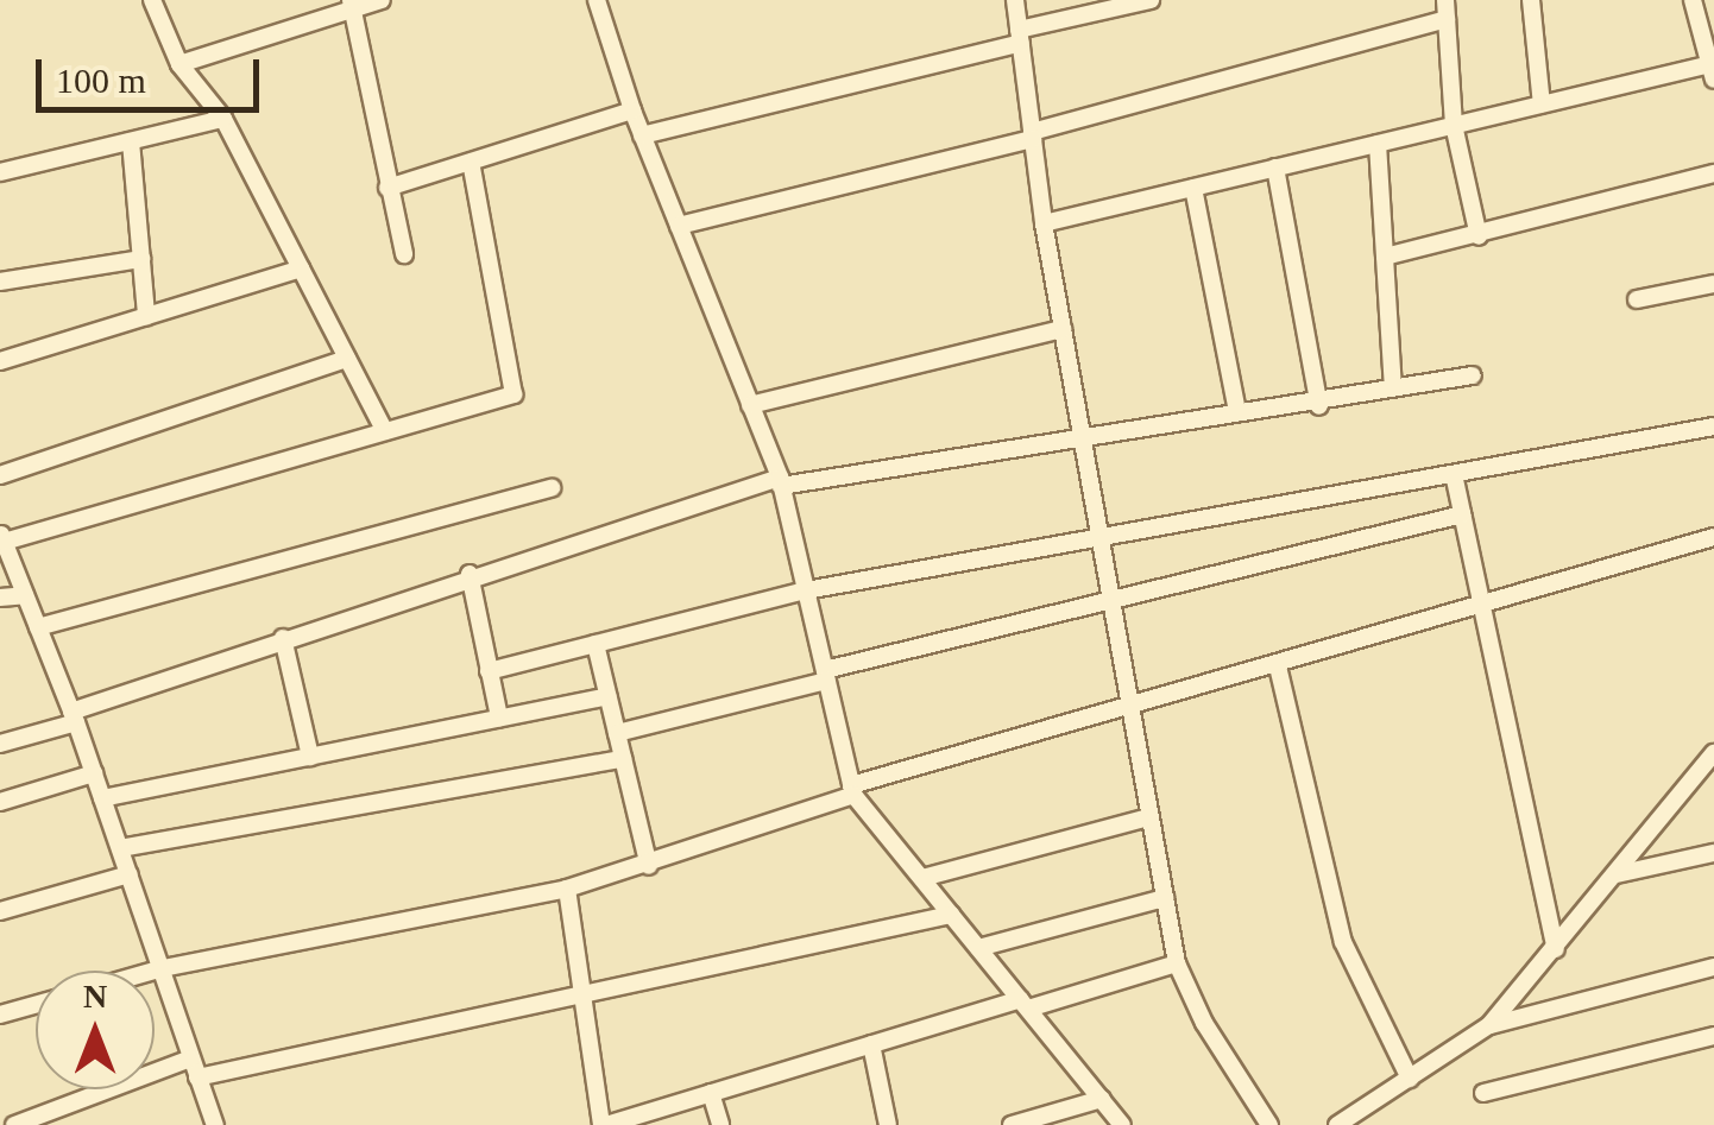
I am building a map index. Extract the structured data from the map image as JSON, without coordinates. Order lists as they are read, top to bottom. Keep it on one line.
{"scale_bar":"100 m","north":"top"}
